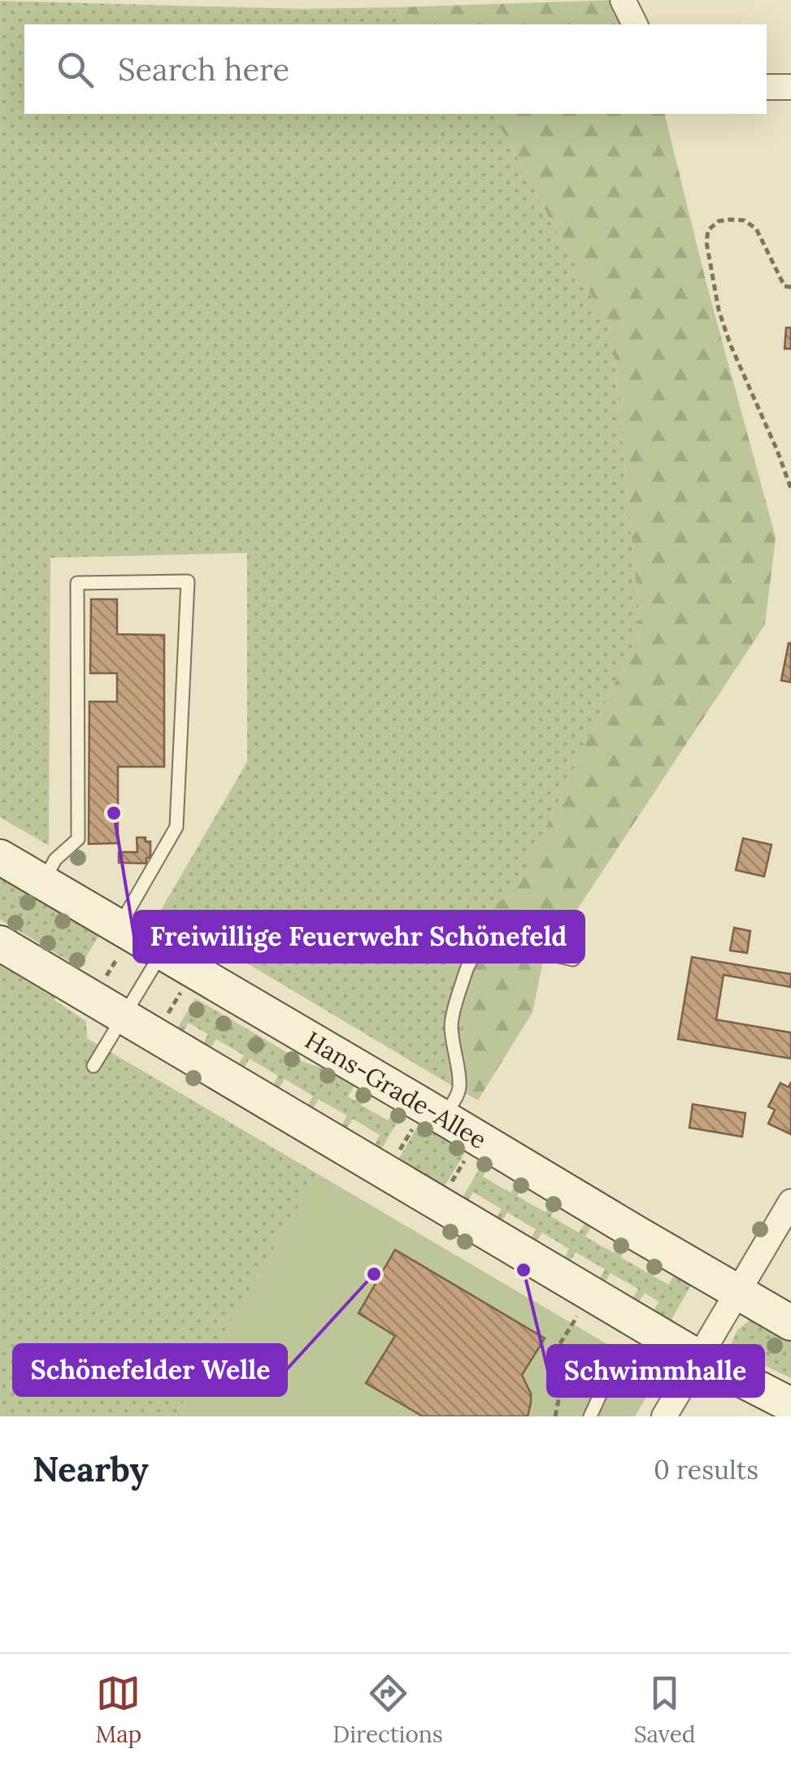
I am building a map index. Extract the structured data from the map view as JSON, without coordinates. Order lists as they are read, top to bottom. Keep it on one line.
{"streets":{"street":["Hans-Grade-Allee"]},"places":["Freiwillige Feuerwehr Schönefeld","Schwimmhalle","Schönefelder Welle"],"page":{"search":"Search here","heading":["Nearby","0 results"],"nav":["Map","Directions","Saved"]}}
